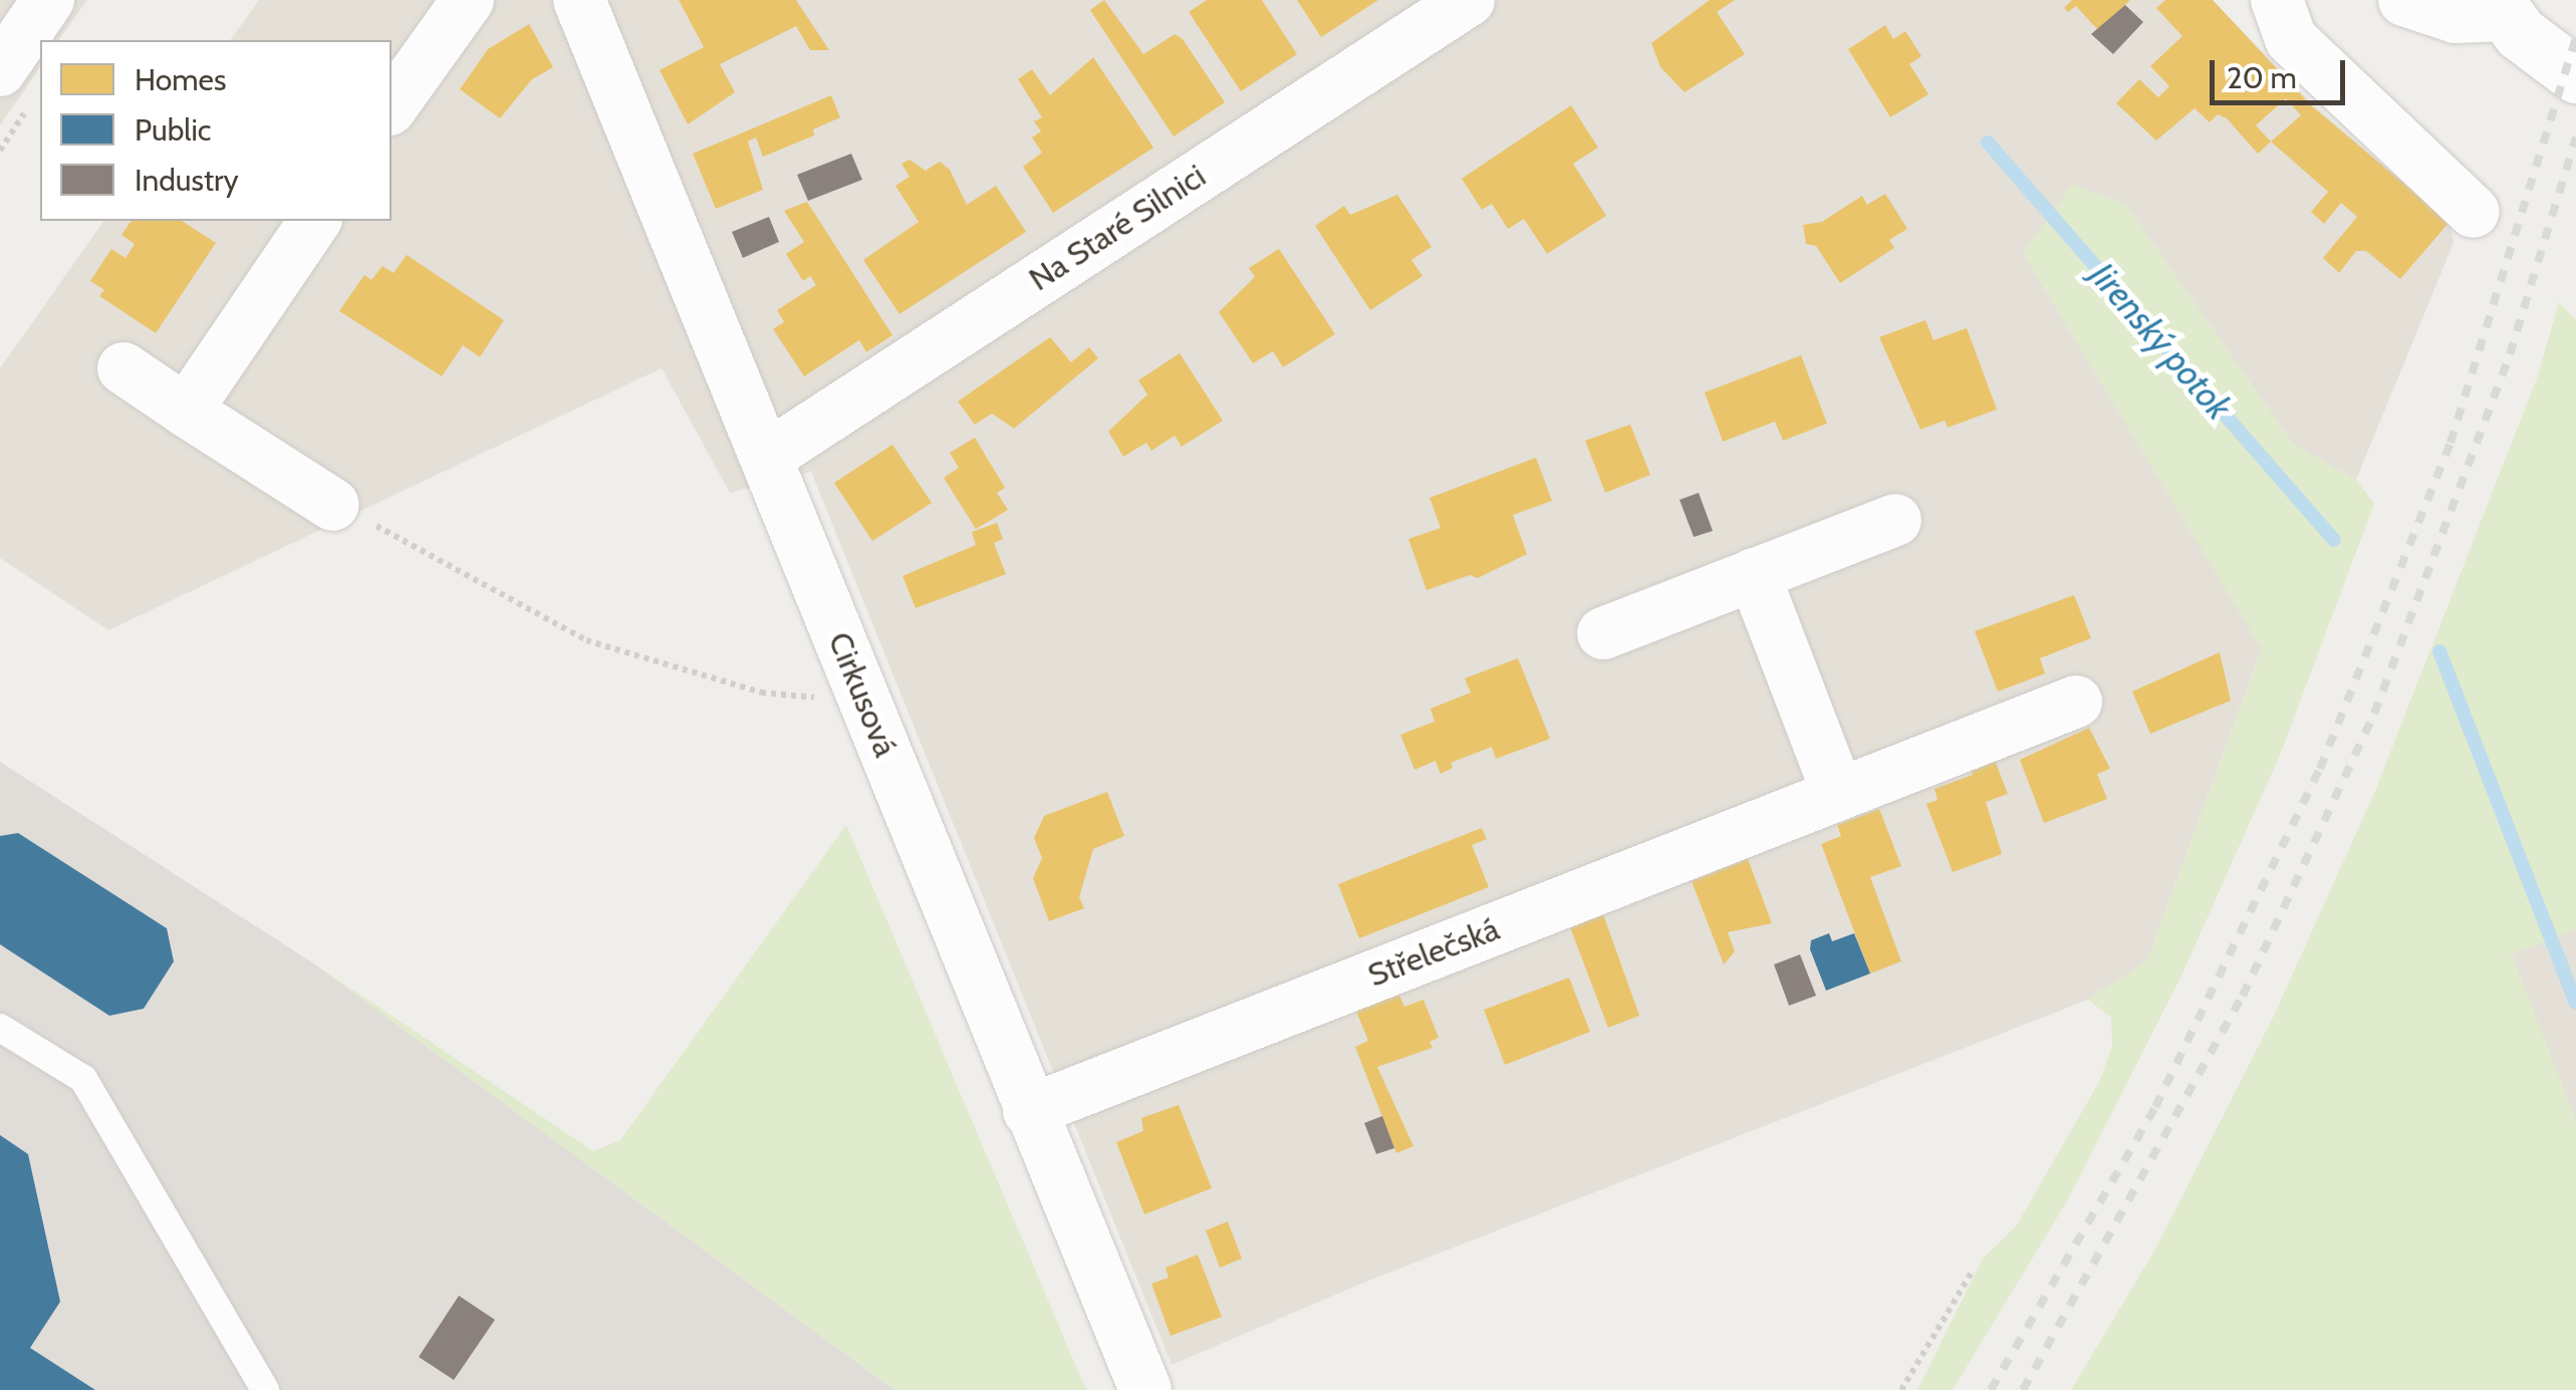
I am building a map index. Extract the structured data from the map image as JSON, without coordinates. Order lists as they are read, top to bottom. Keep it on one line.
{"streets":{"street":["Na Staré Silnici","Cirkusová","Střelečská"]},"crossings":[["Na Staré Silnici","Cirkusová"],["Cirkusová","Střelečská"]],"water":["Jirenský potok"],"legend":["Homes","Public","Industry"],"scale_bar":"20 m"}
